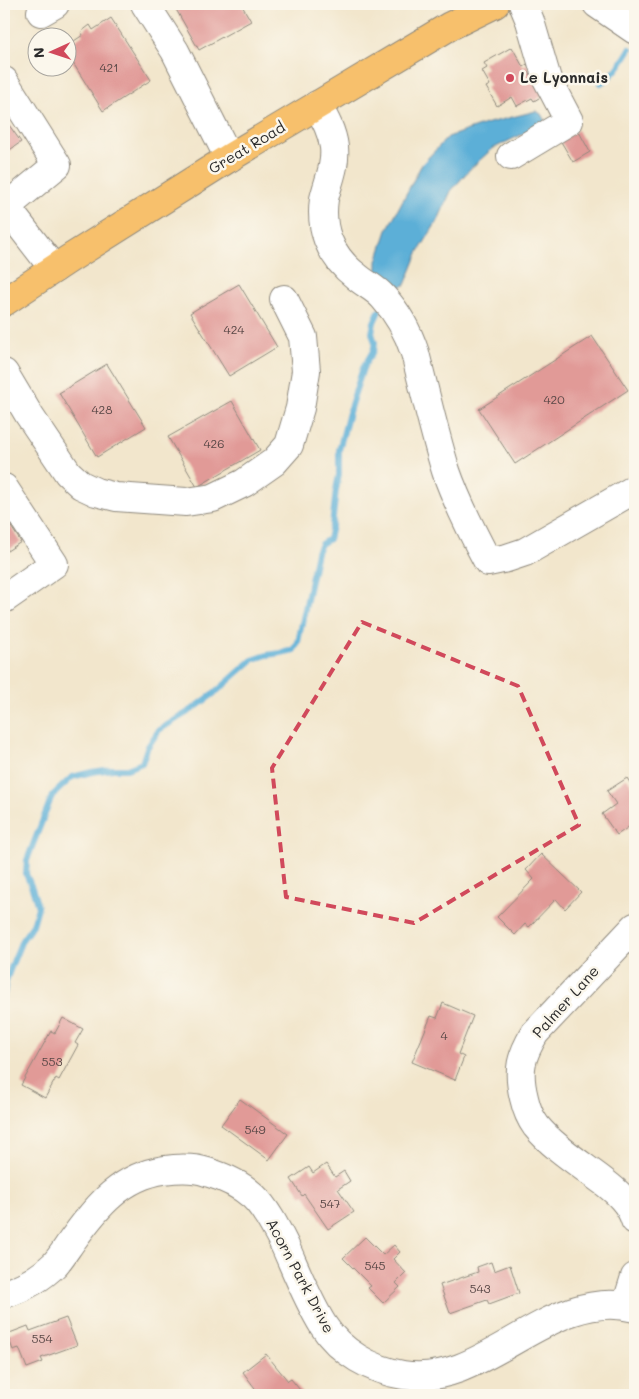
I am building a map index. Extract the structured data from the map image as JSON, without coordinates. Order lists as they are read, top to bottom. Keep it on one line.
{"streets":{"main road":["Great Road"],"street":["Palmer Lane","Acorn Park Drive"]},"places":["Le Lyonnais"],"house_numbers":["421","424","420","428","426","4","553","549","547","545","543","554"],"north":"left"}
